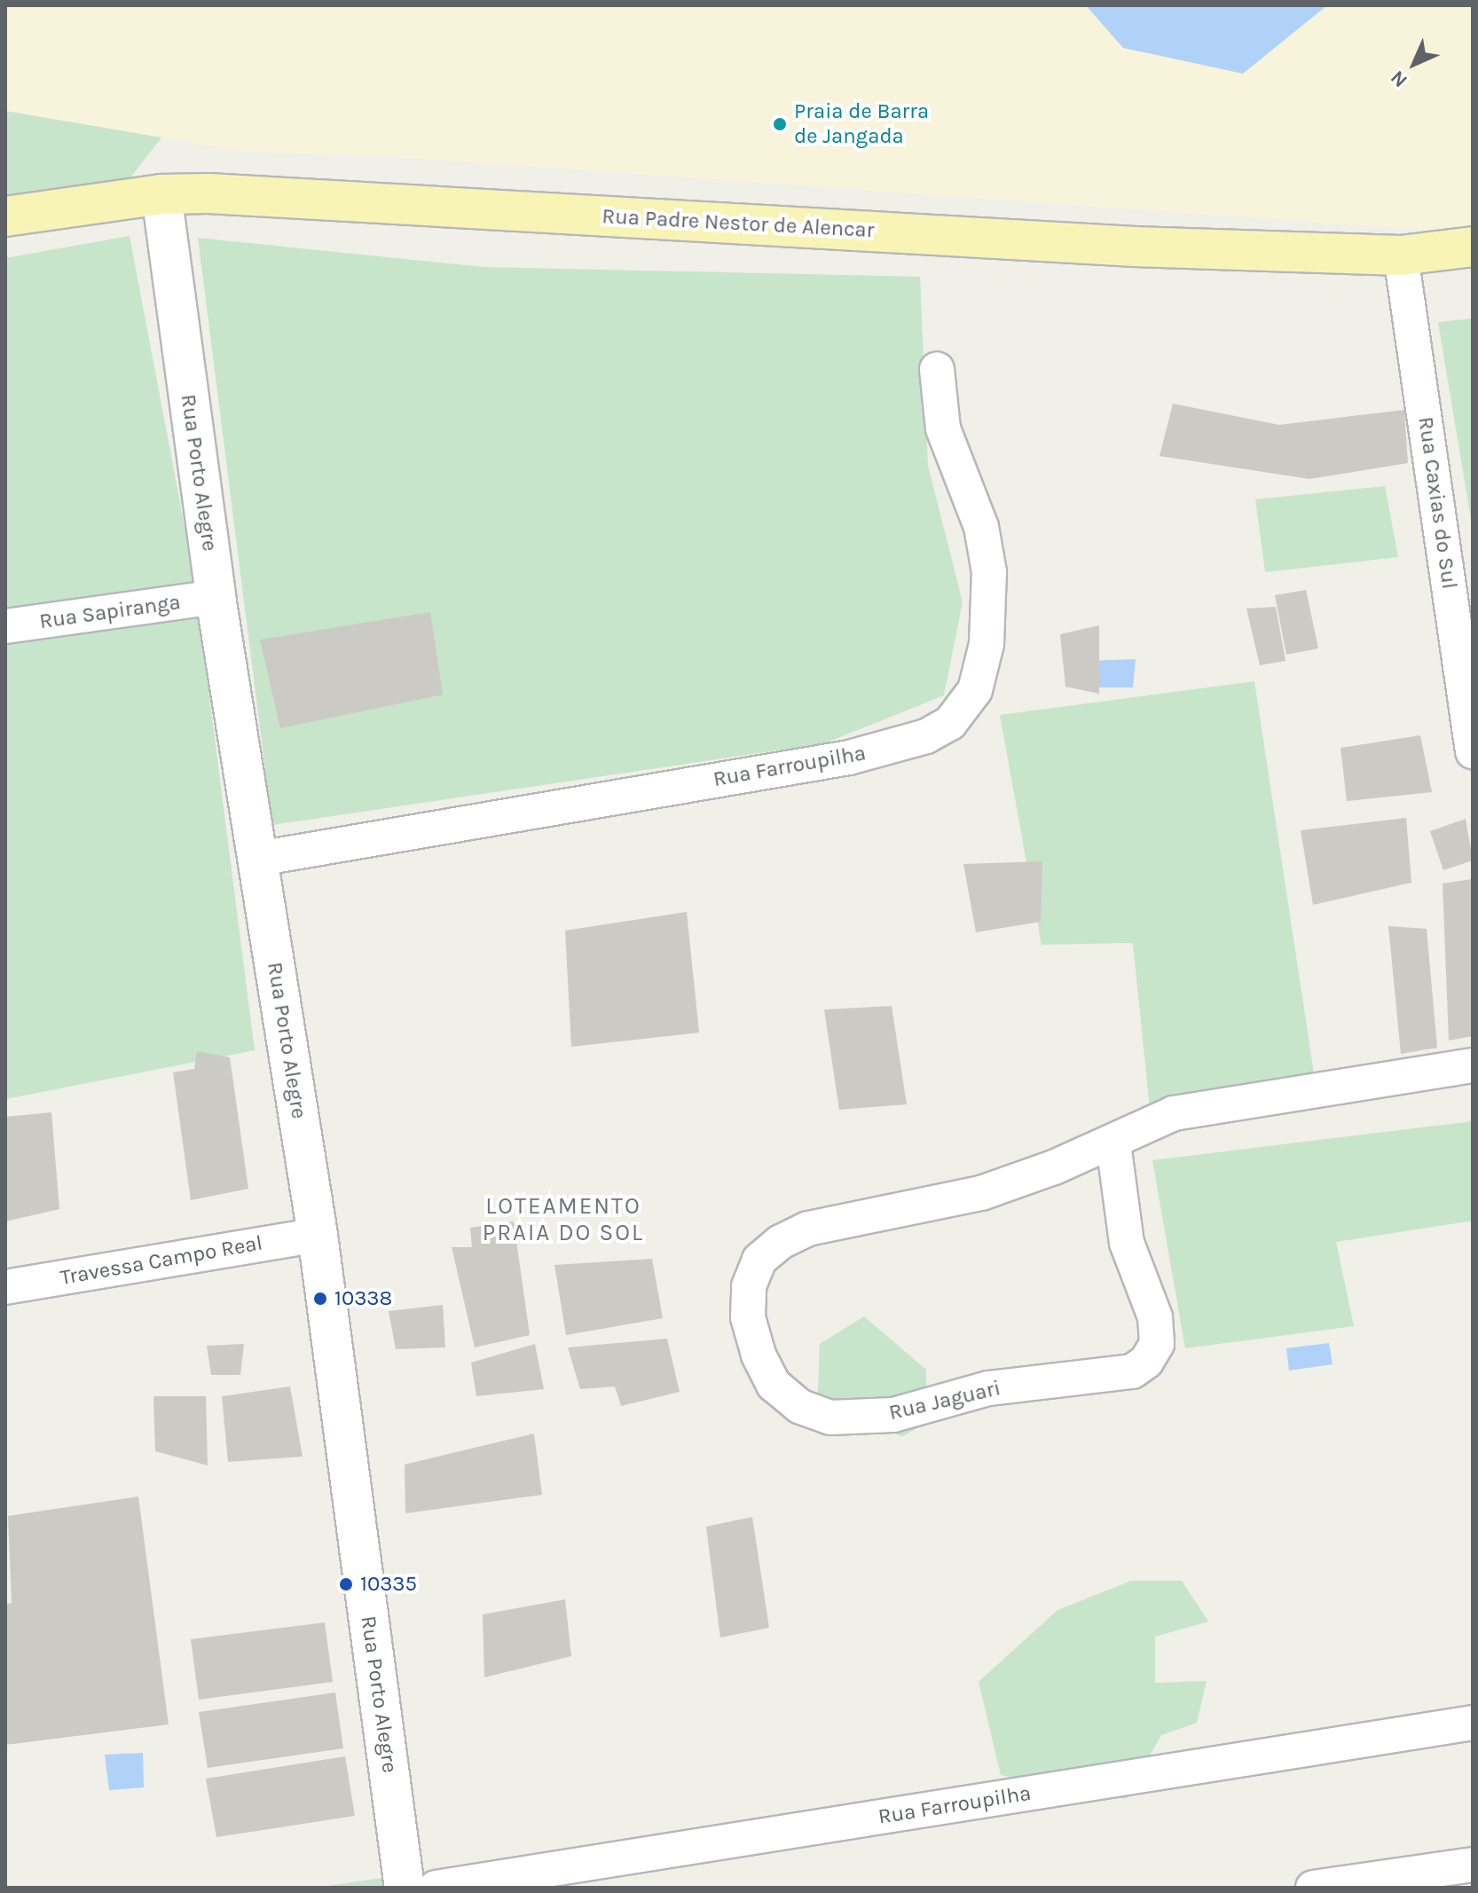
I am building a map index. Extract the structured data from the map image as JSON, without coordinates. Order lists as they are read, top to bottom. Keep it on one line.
{"streets":{"main road":["Rua Padre Nestor de Alencar"],"street":["Rua Porto Alegre","Rua Caxias do Sul","Rua Sapiranga","Rua Farroupilha","Travessa Campo Real","Rua Jaguari"]},"crossings":[["Rua Padre Nestor de Alencar","Rua Porto Alegre"],["Rua Padre Nestor de Alencar","Rua Caxias do Sul"],["Rua Porto Alegre","Rua Sapiranga"],["Rua Porto Alegre","Rua Farroupilha"],["Rua Porto Alegre","Travessa Campo Real"]],"districts":["LOTEAMENTO PRAIA DO SOL"],"places":["Praia de Barra de Jangada","10338","10335"],"north":"bottom left"}
